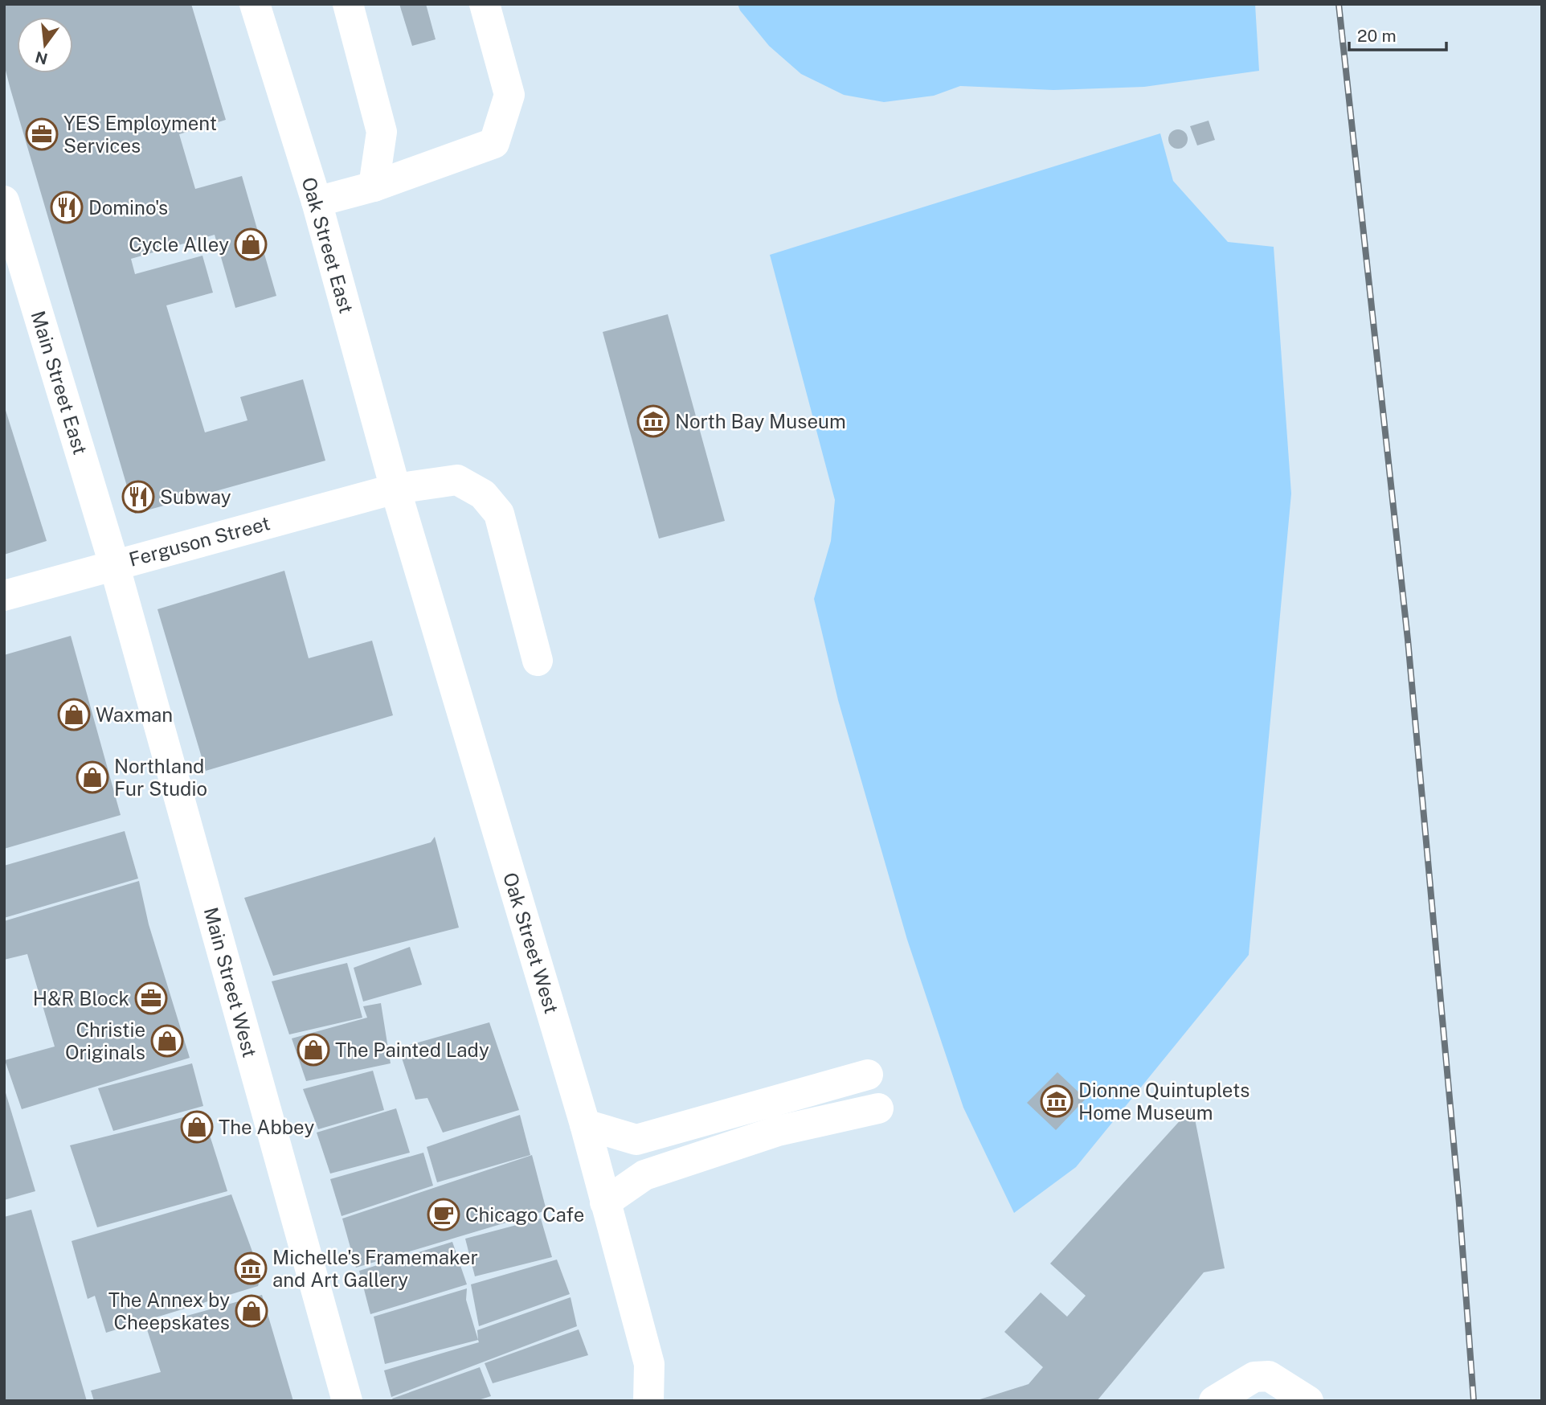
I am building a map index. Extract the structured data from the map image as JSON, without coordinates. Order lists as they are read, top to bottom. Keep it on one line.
{"streets":{"street":["Oak Street East","Main Street East","Ferguson Street","Oak Street West","Main Street West"]},"crossings":[["Oak Street East","Ferguson Street"],["Oak Street East","Oak Street West"],["Main Street East","Ferguson Street"],["Main Street East","Main Street West"],["Ferguson Street","Oak Street West"],["Ferguson Street","Main Street West"]],"places":{"office":["YES Employment Services","H&R Block"],"restaurant":["Domino's","Subway"],"shop":["Cycle Alley","Waxman","Northland Fur Studio","Christie Originals","The Painted Lady","The Abbey","The Annex by Cheepskates"],"museum":["North Bay Museum","Dionne Quintuplets Home Museum","Michelle's Framemaker and Art Gallery"],"cafe":["Chicago Cafe"]},"scale_bar":"20 m","north":"bottom"}
